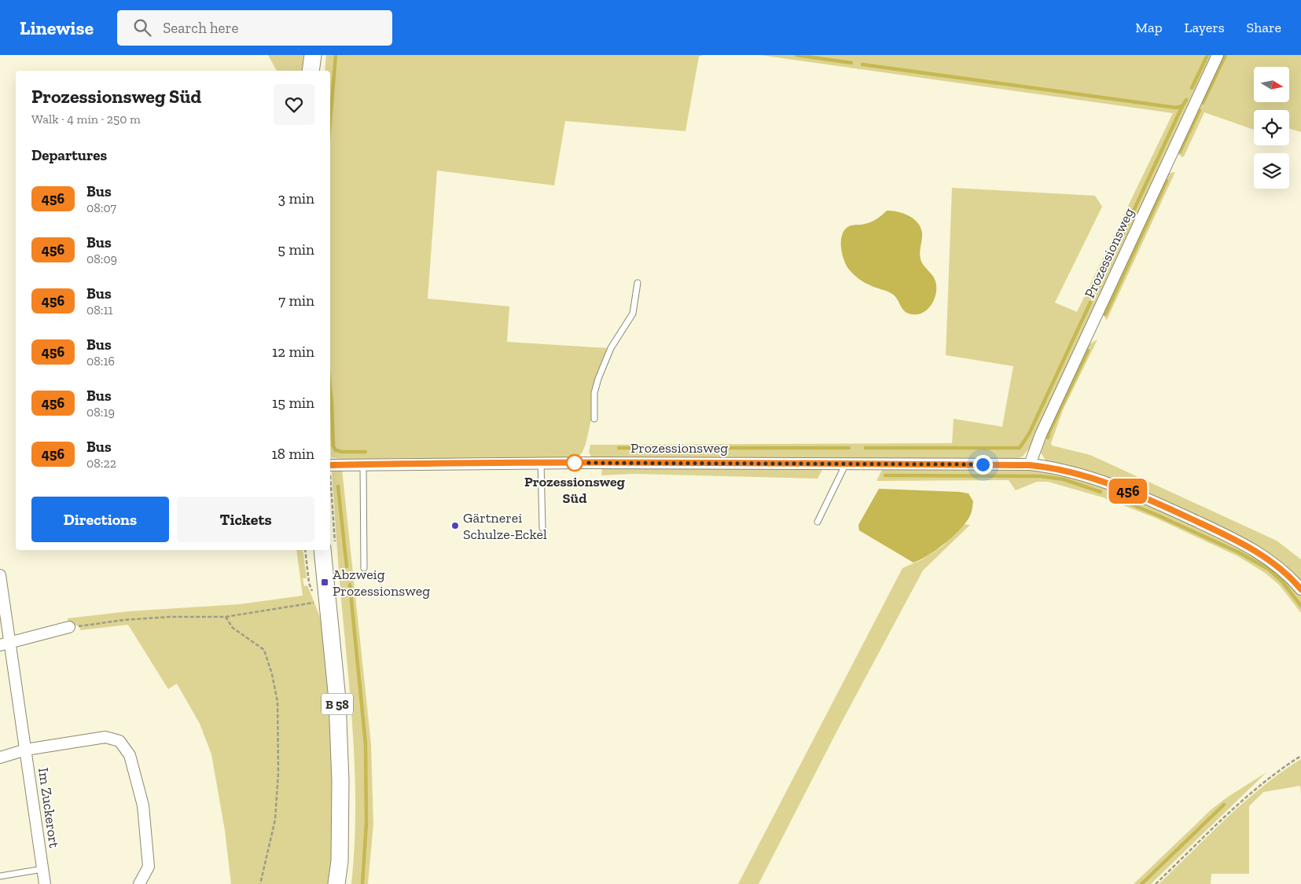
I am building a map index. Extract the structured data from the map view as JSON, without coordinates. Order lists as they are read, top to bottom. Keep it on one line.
{"streets":{"main road":["B 58"],"street":["Prozessionsweg","Im Zuckerort"]},"places":{"other":["Prozessionsweg Süd","Gärtnerei Schulze-Eckel"],"transit":["Abzweig Prozessionsweg"]},"lines":["bus line 456"],"north":"right","page":{"header":"Linewise","search":"Search here","nav":["Map","Layers","Share"],"on_map":"456","heading":[["Prozessionsweg Süd","Walk · 4 min · 250 m"],"Departures"],"list":[{"mark":"456","name":"Bus","note":"08:07","value":"3 min"},{"mark":"456","name":"Bus","note":"08:09","value":"5 min"},{"mark":"456","name":"Bus","note":"08:11","value":"7 min"},{"mark":"456","name":"Bus","note":"08:16","value":"12 min"},{"mark":"456","name":"Bus","note":"08:19","value":"15 min"},{"mark":"456","name":"Bus","note":"08:22","value":"18 min"}],"buttons":["Directions","Tickets"]}}
